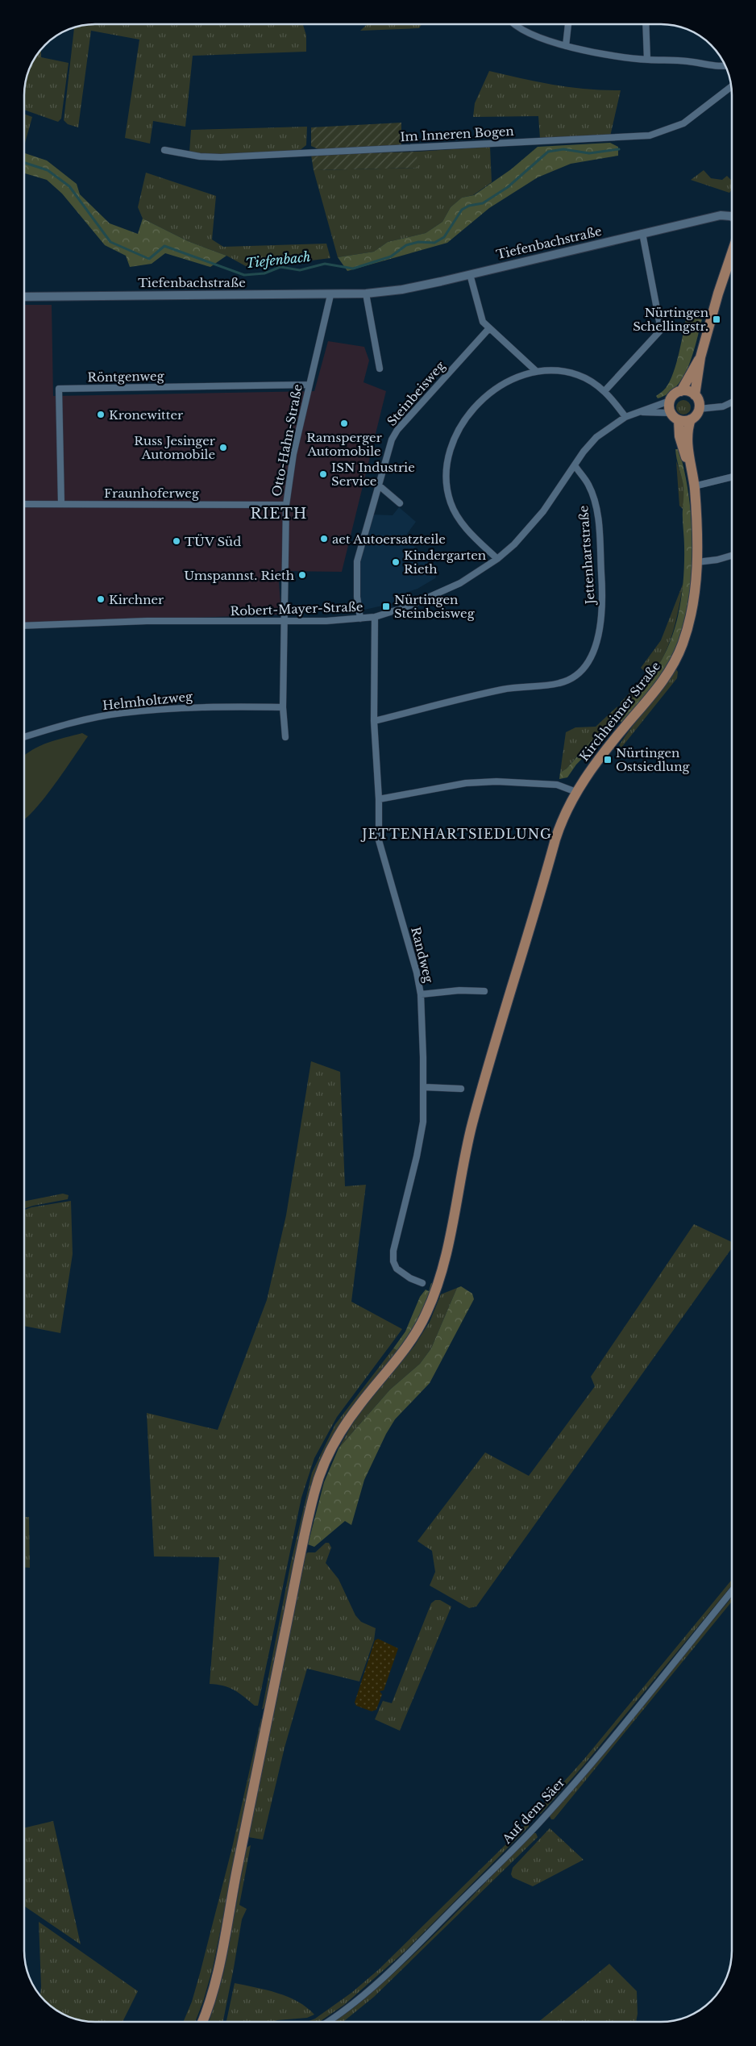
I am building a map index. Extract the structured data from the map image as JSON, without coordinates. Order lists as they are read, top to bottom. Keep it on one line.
{"streets":{"main road":["Kirchheimer Straße"],"street":["Im Inneren Bogen","Tiefenbachstraße","Röntgenweg","Steinbeisweg","Otto-Hahn-Straße","Fraunhoferweg","Jettenhartstraße","Robert-Mayer-Straße","Helmholtzweg","Randweg","Auf dem Säer"]},"crossings":[["Tiefenbachstraße","Otto-Hahn-Straße"],["Röntgenweg","Otto-Hahn-Straße"],["Röntgenweg","Fraunhoferweg"],["Steinbeisweg","Robert-Mayer-Straße"],["Otto-Hahn-Straße","Fraunhoferweg"],["Otto-Hahn-Straße","Robert-Mayer-Straße"],["Otto-Hahn-Straße","Helmholtzweg"],["Jettenhartstraße","Robert-Mayer-Straße"],["Jettenhartstraße","Randweg"],["Robert-Mayer-Straße","Kirchheimer Straße"],["Robert-Mayer-Straße","Randweg"]],"districts":["RIETH","JETTENHARTSIEDLUNG"],"water":["Tiefenbach"],"places":{"transit":["Nürtingen Schellingstr.","Nürtingen Steinbeisweg","Nürtingen Ostsiedlung"],"other":["Kronewitter","Ramsperger Automobile","Russ Jesinger Automobile","ISN Industrie Service","aet Autoersatzteile","TÜV Süd","Kindergarten Rieth","Umspannst. Rieth","Kirchner"]}}
